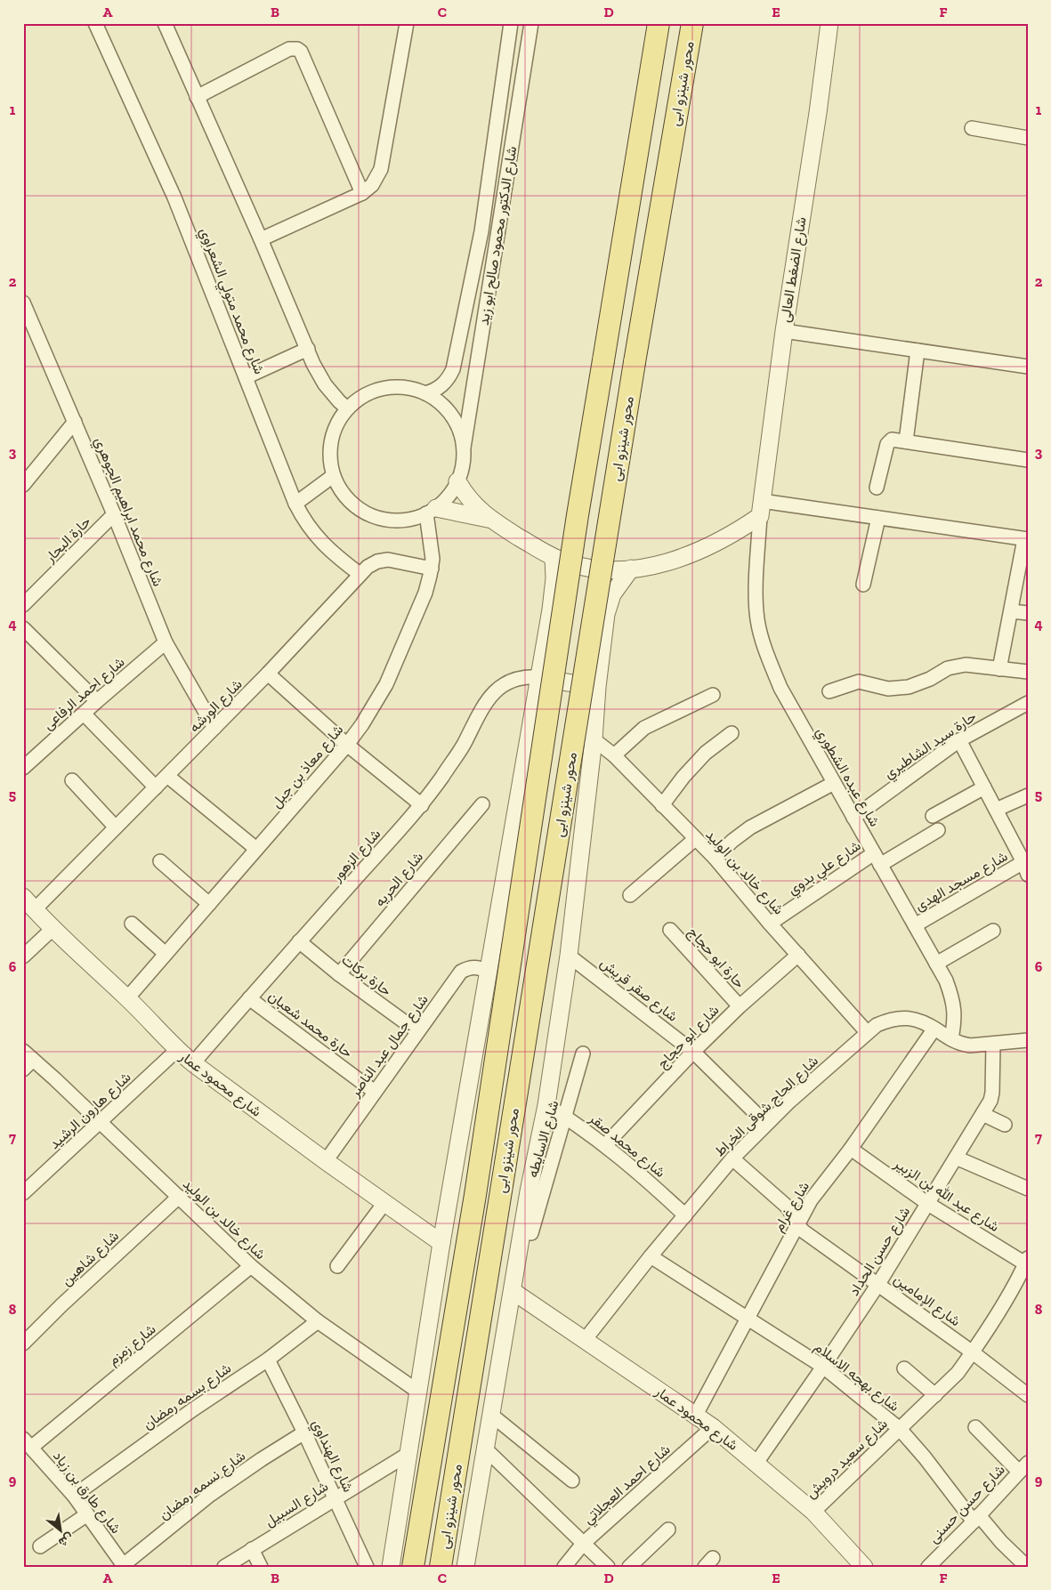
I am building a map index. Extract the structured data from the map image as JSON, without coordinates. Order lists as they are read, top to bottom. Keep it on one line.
{"streets":{"main road":["محور شينزو ابى"],"street":["شارع الدكتور محمود صالح ابو زيد","شارع الضغط العالى","شارع محمد متولي الشعراوي","شارع محمد ابراهيم الجوهري","حارة البحار","شارع احمد الرفاعى","شارع الورشه","حارة سيد الشاطيري","شارع معاذ بن جبل","شارع عبده الشطوري","شارع الزهور","شارع علي بدوي","شارع خالد بن الوليد","شارع الحريه","شارع مسجد الهدى","حارة ابو حجاج","حارة بركات","شارع صقر قريش","حارة محمد شعبان","شارع ابو حجاج","شارع جمال عبد الناصر","شارع محمود عمار","شارع الحاج شوقى الخراط","شارع هارون الرشيد","شارع الاسايطه","شارع محمد صقر","شارع عبد الله بن الزبير","شارع غرام","شارع حسن الحداد","شارع شاهين","شارع الإمامين","شارع زمزم","شارع بهجه الاسلام","شارع بسمه رمضان","شارع الهنداوي","شارع سعيد درويش","شارع احمد العجلاتي","شارع نسمه رمضان","شارع طارق بن زياد","شارع السبيل","شارع حسن حسنى"]},"crossings":[["شارع الدكتور محمود صالح ابو زيد","شارع معاذ بن جبل"],["شارع الضغط العالى","شارع عبده الشطوري"],["شارع محمد متولي الشعراوي","شارع الورشه"],["شارع محمد ابراهيم الجوهري","حارة البحار"],["شارع محمد ابراهيم الجوهري","شارع احمد الرفاعى"],["شارع محمد ابراهيم الجوهري","شارع الورشه"],["شارع الورشه","شارع معاذ بن جبل"],["شارع الورشه","شارع محمود عمار"],["حارة سيد الشاطيري","شارع عبده الشطوري"],["حارة سيد الشاطيري","شارع مسجد الهدى"],["شارع معاذ بن جبل","شارع محمود عمار"],["شارع عبده الشطوري","شارع علي بدوي"],["شارع عبده الشطوري","شارع مسجد الهدى"],["شارع عبده الشطوري","شارع الحاج شوقى الخراط"],["شارع الزهور","حارة بركات"],["شارع الزهور","حارة محمد شعبان"],["شارع الزهور","شارع محمود عمار"],["شارع علي بدوي","شارع خالد بن الوليد"],["شارع خالد بن الوليد","شارع ابو حجاج"],["شارع خالد بن الوليد","شارع الحاج شوقى الخراط"],["شارع خالد بن الوليد","شارع هارون الرشيد"],["شارع خالد بن الوليد","شارع شاهين"],["شارع خالد بن الوليد","شارع زمزم"],["شارع خالد بن الوليد","شارع بسمه رمضان"],["شارع الحريه","حارة بركات"],["حارة ابو حجاج","شارع ابو حجاج"],["حارة بركات","شارع جمال عبد الناصر"],["شارع صقر قريش","شارع ابو حجاج"],["شارع صقر قريش","شارع الحاج شوقى الخراط"],["حارة محمد شعبان","شارع جمال عبد الناصر"],["شارع ابو حجاج","شارع محمد صقر"],["شارع جمال عبد الناصر","شارع محمود عمار"],["شارع محمود عمار","شارع الحاج شوقى الخراط"],["شارع محمود عمار","شارع هارون الرشيد"],["شارع محمود عمار","شارع غرام"],["شارع محمود عمار","شارع حسن الحداد"],["شارع محمود عمار","شارع سعيد درويش"],["شارع محمود عمار","شارع احمد العجلاتي"],["شارع الحاج شوقى الخراط","شارع محمد صقر"],["شارع الحاج شوقى الخراط","شارع غرام"],["شارع الحاج شوقى الخراط","شارع حسن الحداد"],["شارع الحاج شوقى الخراط","شارع الإمامين"],["شارع الحاج شوقى الخراط","شارع بهجه الاسلام"],["شارع الاسايطه","شارع محمد صقر"],["شارع عبد الله بن الزبير","شارع غرام"],["شارع عبد الله بن الزبير","شارع حسن الحداد"],["شارع عبد الله بن الزبير","شارع سعيد درويش"],["شارع غرام","شارع الإمامين"],["شارع غرام","شارع بهجه الاسلام"],["شارع حسن الحداد","شارع الإمامين"],["شارع حسن الحداد","شارع بهجه الاسلام"],["شارع الإمامين","شارع سعيد درويش"],["شارع زمزم","شارع طارق بن زياد"],["شارع بهجه الاسلام","شارع سعيد درويش"],["شارع بهجه الاسلام","شارع حسن حسنى"],["شارع بسمه رمضان","شارع الهنداوي"],["شارع بسمه رمضان","شارع طارق بن زياد"],["شارع الهنداوي","شارع نسمه رمضان"],["شارع الهنداوي","شارع السبيل"],["شارع نسمه رمضان","شارع طارق بن زياد"]],"north":"bottom right","grid":{"columns":["A","B","C","D","E","F"],"rows":["1","2","3","4","5","6","7","8","9"]}}
